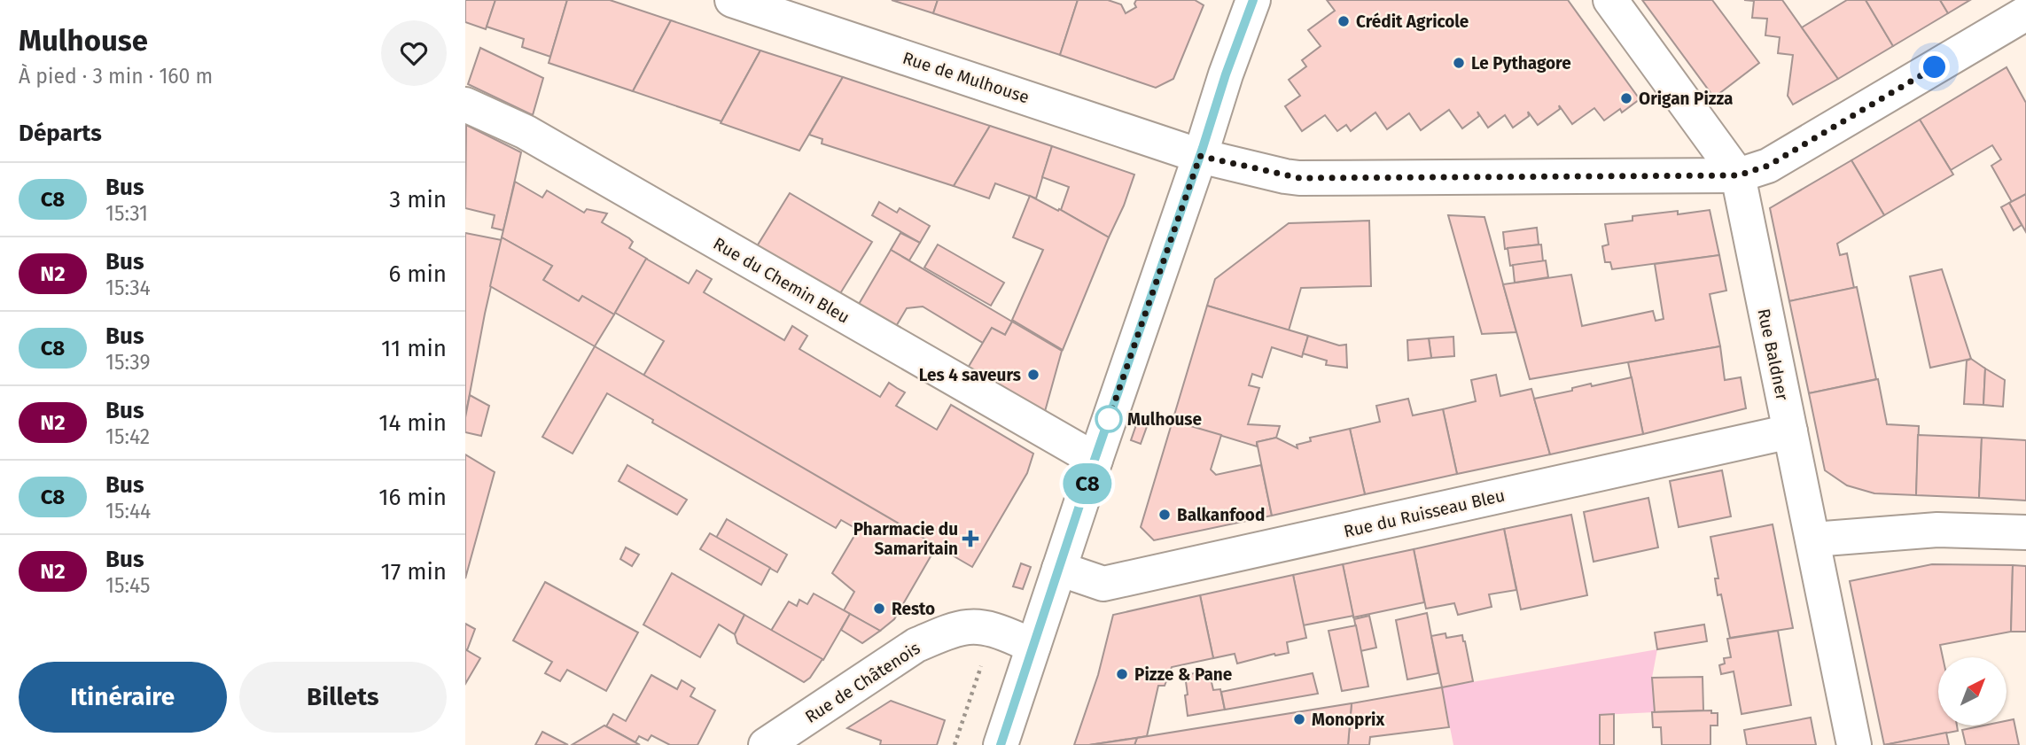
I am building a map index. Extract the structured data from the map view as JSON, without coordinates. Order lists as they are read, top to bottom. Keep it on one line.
{"streets":{"street":["Rue de Mulhouse","Rue du Chemin Bleu","Rue Baldner","Rue du Ruisseau Bleu","Rue de Châtenois"]},"crossings":[["Rue de Mulhouse","Rue Baldner"],["Rue Baldner","Rue du Ruisseau Bleu"]],"places":{"other":["Crédit Agricole","Le Pythagore","Origan Pizza","Les 4 saveurs","Mulhouse","Balkanfood","Resto","Pizze & Pane","Monoprix"],"health":["Pharmacie du Samaritain"]},"lines":["bus line C8"],"north":"top right","page":{"heading":[["Mulhouse","À pied · 3 min · 160 m"],"Départs"],"on_map":"C8","list":[{"mark":"C8","name":"Bus","note":"15:31","value":"3 min"},{"mark":"N2","name":"Bus","note":"15:34","value":"6 min"},{"mark":"C8","name":"Bus","note":"15:39","value":"11 min"},{"mark":"N2","name":"Bus","note":"15:42","value":"14 min"},{"mark":"C8","name":"Bus","note":"15:44","value":"16 min"},{"mark":"N2","name":"Bus","note":"15:45","value":"17 min"}],"buttons":["Itinéraire","Billets"]}}
